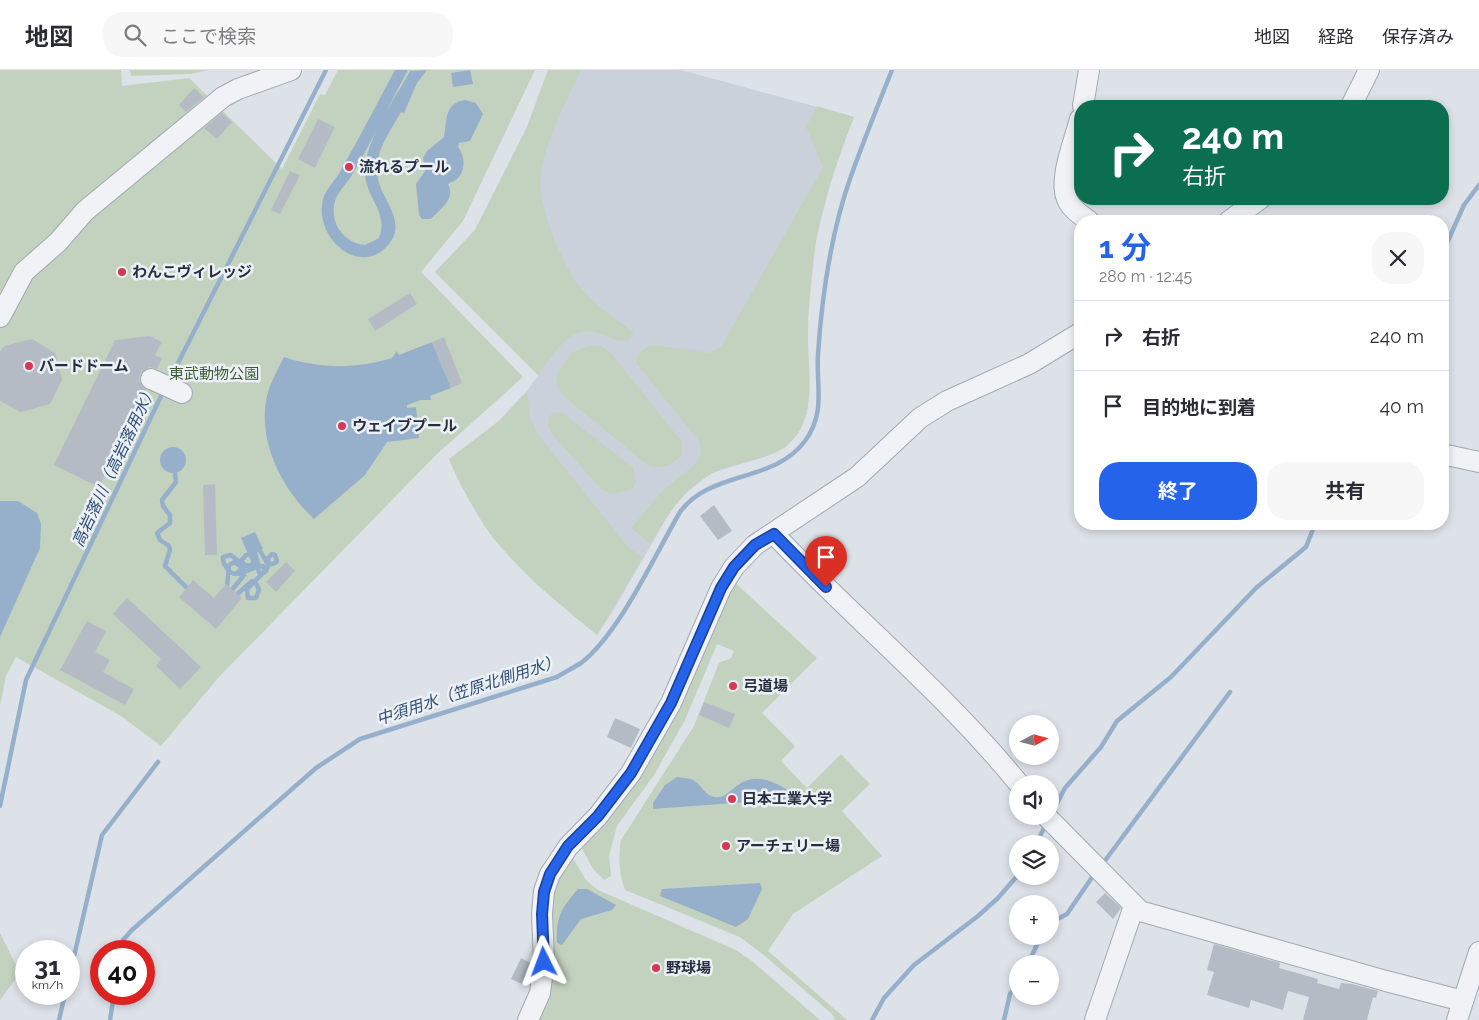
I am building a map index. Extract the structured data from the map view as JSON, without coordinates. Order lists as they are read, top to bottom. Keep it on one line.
{"water":["高岩落川（高岩落用水）","中須用水（笠原北側用水）"],"parks":["東武動物公園"],"places":["流れるプール","わんこヴィレッジ","バードドーム","ウェイブプール","弓道場","日本工業大学","アーチェリー場","野球場"],"north":"right","page":{"header":"地図","search":"ここで検索","nav":["地図","経路","保存済み"],"turn":["240 m","右折"],"heading":["1 分","280 m · 12:45"],"list":[{"name":"右折","value":"240 m"},{"name":"目的地に到着","value":"40 m"}],"buttons":["終了","共有"],"map_buttons":["+","−"],"speed":"31 km/h","limit":"40"}}
